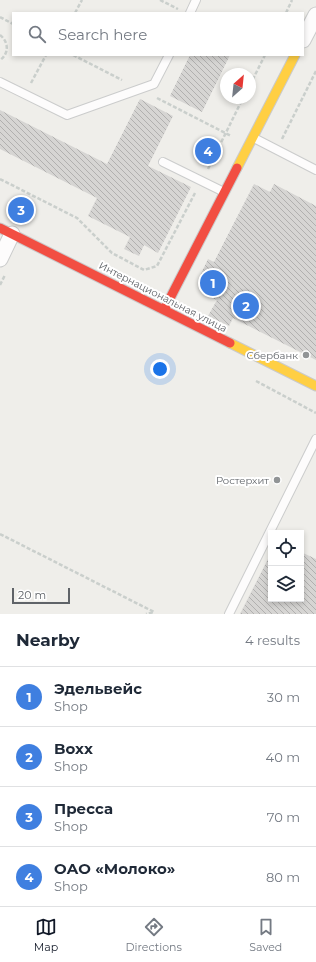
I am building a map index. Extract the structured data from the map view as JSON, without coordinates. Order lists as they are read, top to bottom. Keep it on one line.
{"streets":{"main road":["Интернациональная улица"]},"places":["Сбербанк","Ростерхит"],"scale_bar":"20 m","north":"top right","page":{"search":"Search here","pins":["4","3","1","2"],"scale":"20 m","heading":["Nearby","4 results"],"list":[{"mark":"1","name":"Эдельвейс","note":"Shop","value":"30 m"},{"mark":"2","name":"Boxx","note":"Shop","value":"40 m"},{"mark":"3","name":"Пресса","note":"Shop","value":"70 m"},{"mark":"4","name":"ОАО «Молоко»","note":"Shop","value":"80 m"}],"nav":["Map","Directions","Saved"]}}
